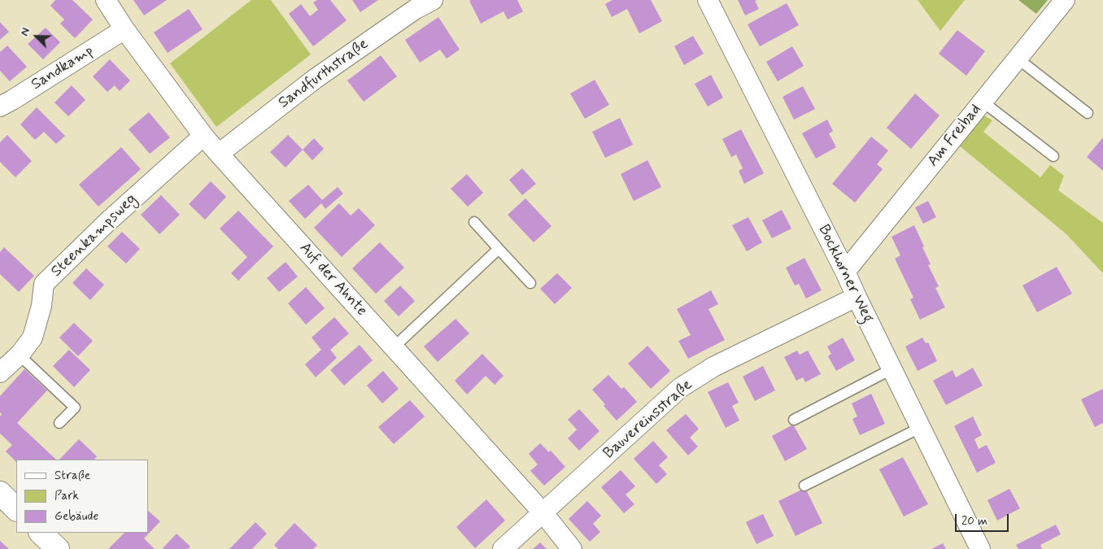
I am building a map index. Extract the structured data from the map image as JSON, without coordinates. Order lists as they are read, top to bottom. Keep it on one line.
{"streets":{"street":["Sandkamp","Sandfurthstraße","Am Freibad","Steenkampsweg","Bockhorner Weg","Auf der Ahnte","Bauvereinsstraße"]},"crossings":[["Sandkamp","Auf der Ahnte"],["Sandfurthstraße","Auf der Ahnte"],["Am Freibad","Bockhorner Weg"],["Steenkampsweg","Auf der Ahnte"],["Bockhorner Weg","Bauvereinsstraße"],["Auf der Ahnte","Bauvereinsstraße"]],"legend":["Straße","Park","Gebäude"],"scale_bar":"20 m","north":"top left"}
